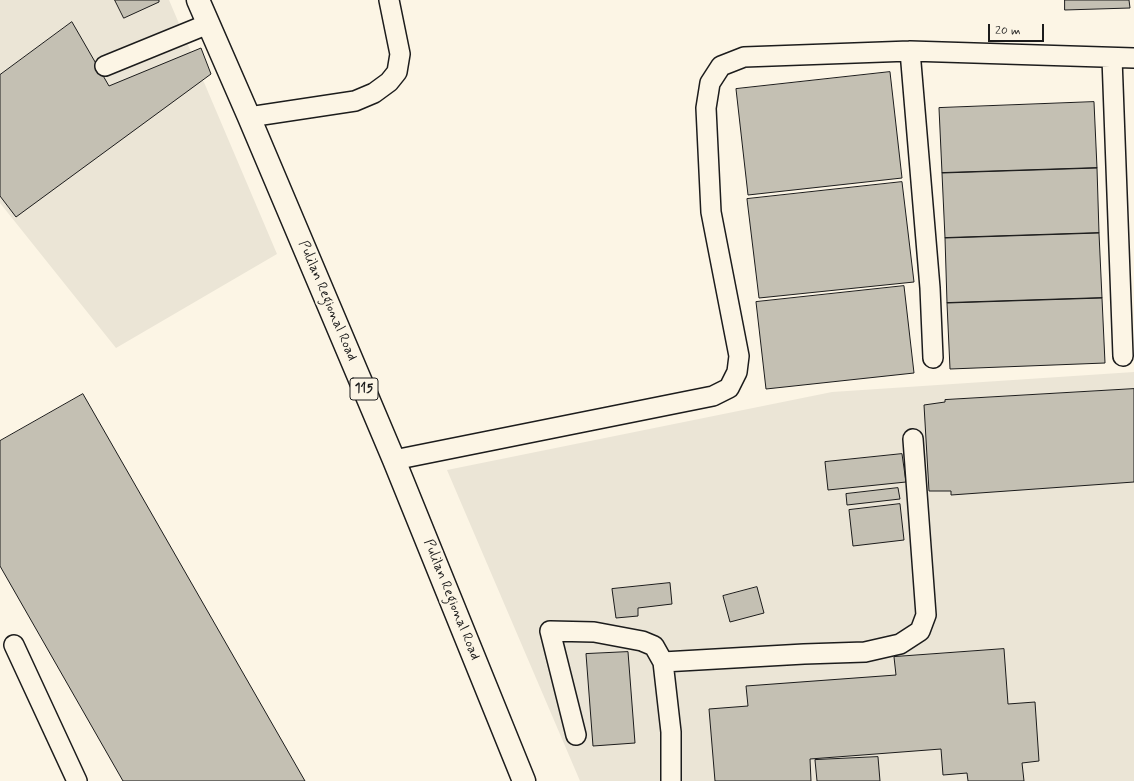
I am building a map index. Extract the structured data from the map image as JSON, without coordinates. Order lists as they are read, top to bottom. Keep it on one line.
{"streets":{"main road":["Pulilan Regional Road","115"]},"scale_bar":"20 m"}
